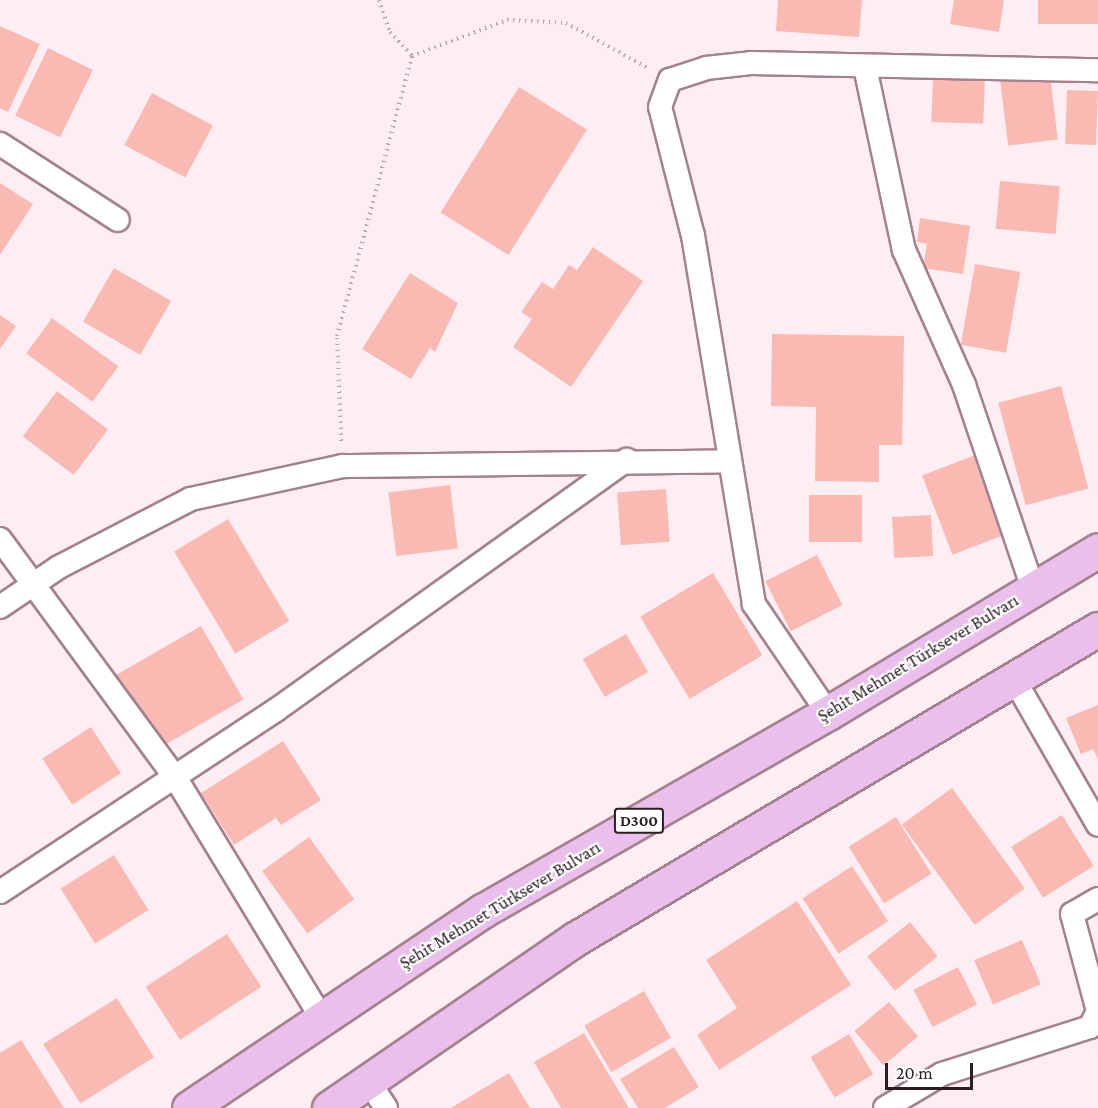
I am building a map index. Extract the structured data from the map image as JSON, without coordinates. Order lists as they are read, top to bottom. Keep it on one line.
{"streets":{"highway":["Şehit Mehmet Türksever Bulvarı","D300"]},"scale_bar":"20 m"}
